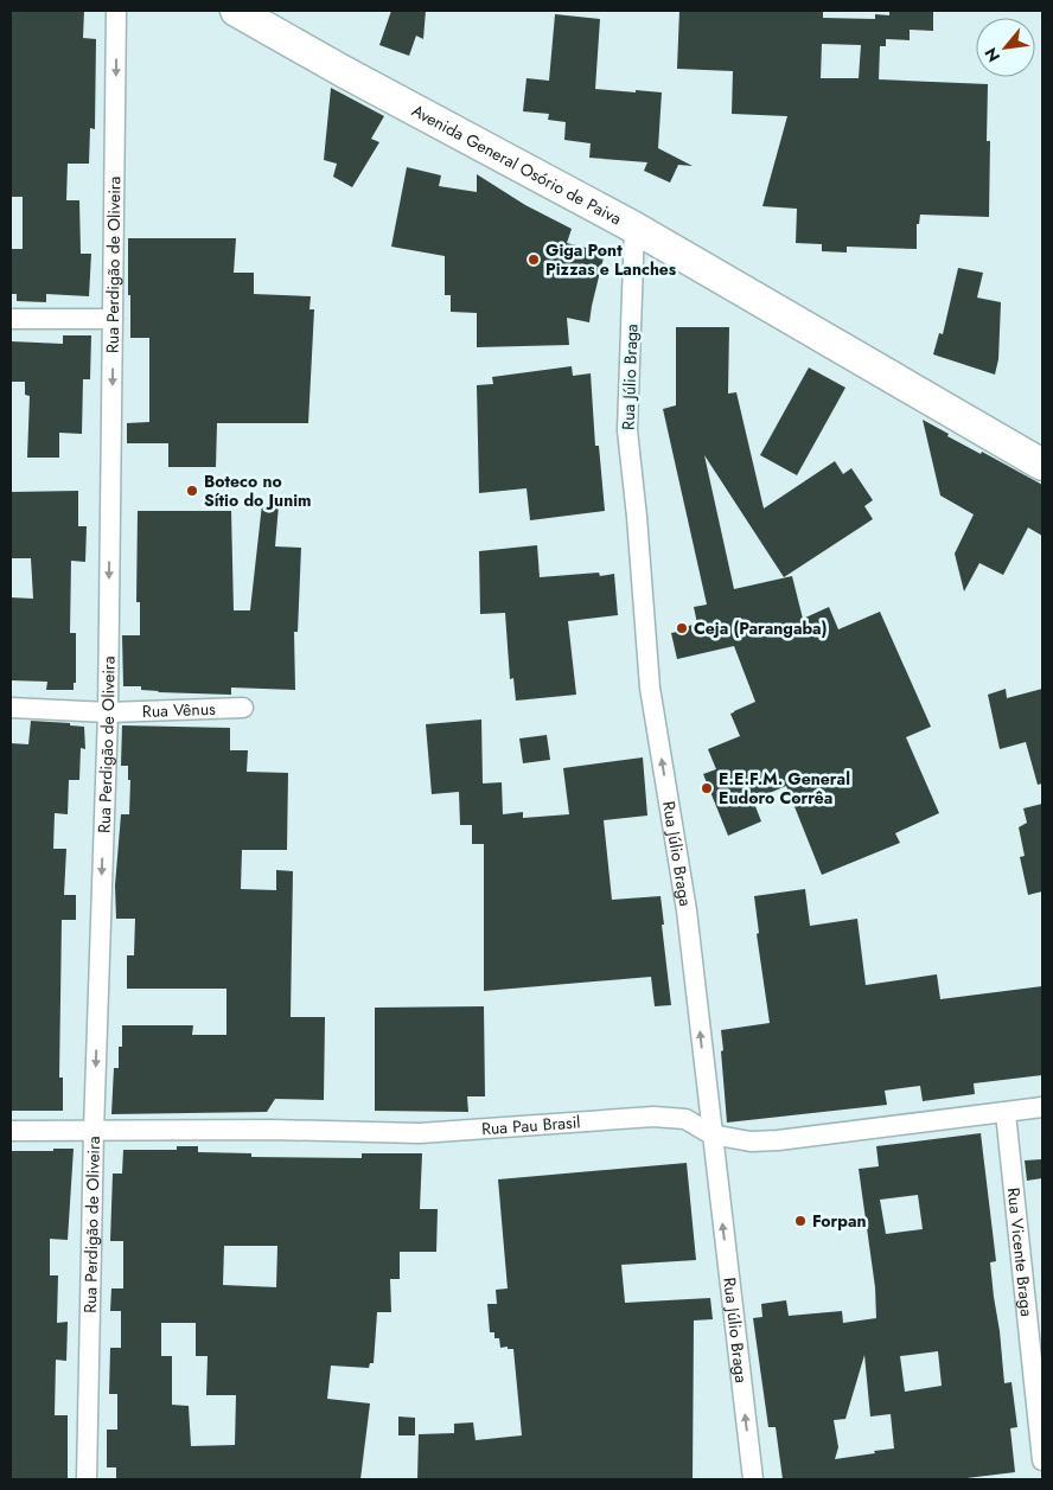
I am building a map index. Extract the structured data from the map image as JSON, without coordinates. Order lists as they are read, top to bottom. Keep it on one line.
{"streets":{"main road":["Avenida General Osório de Paiva"],"street":["Rua Perdigão de Oliveira","Rua Júlio Braga","Rua Vênus","Rua Pau Brasil","Rua Vicente Braga"]},"crossings":[["Avenida General Osório de Paiva","Rua Júlio Braga"],["Rua Perdigão de Oliveira","Rua Vênus"],["Rua Perdigão de Oliveira","Rua Pau Brasil"],["Rua Júlio Braga","Rua Pau Brasil"],["Rua Pau Brasil","Rua Vicente Braga"]],"one_way":["Rua Perdigão de Oliveira","Rua Júlio Braga"],"places":["Giga Pont Pizzas e Lanches","Boteco no Sítio do Junim","Ceja (Parangaba)","E.E.F.M. General Eudoro Corrêa","Forpan"],"north":"bottom left"}
